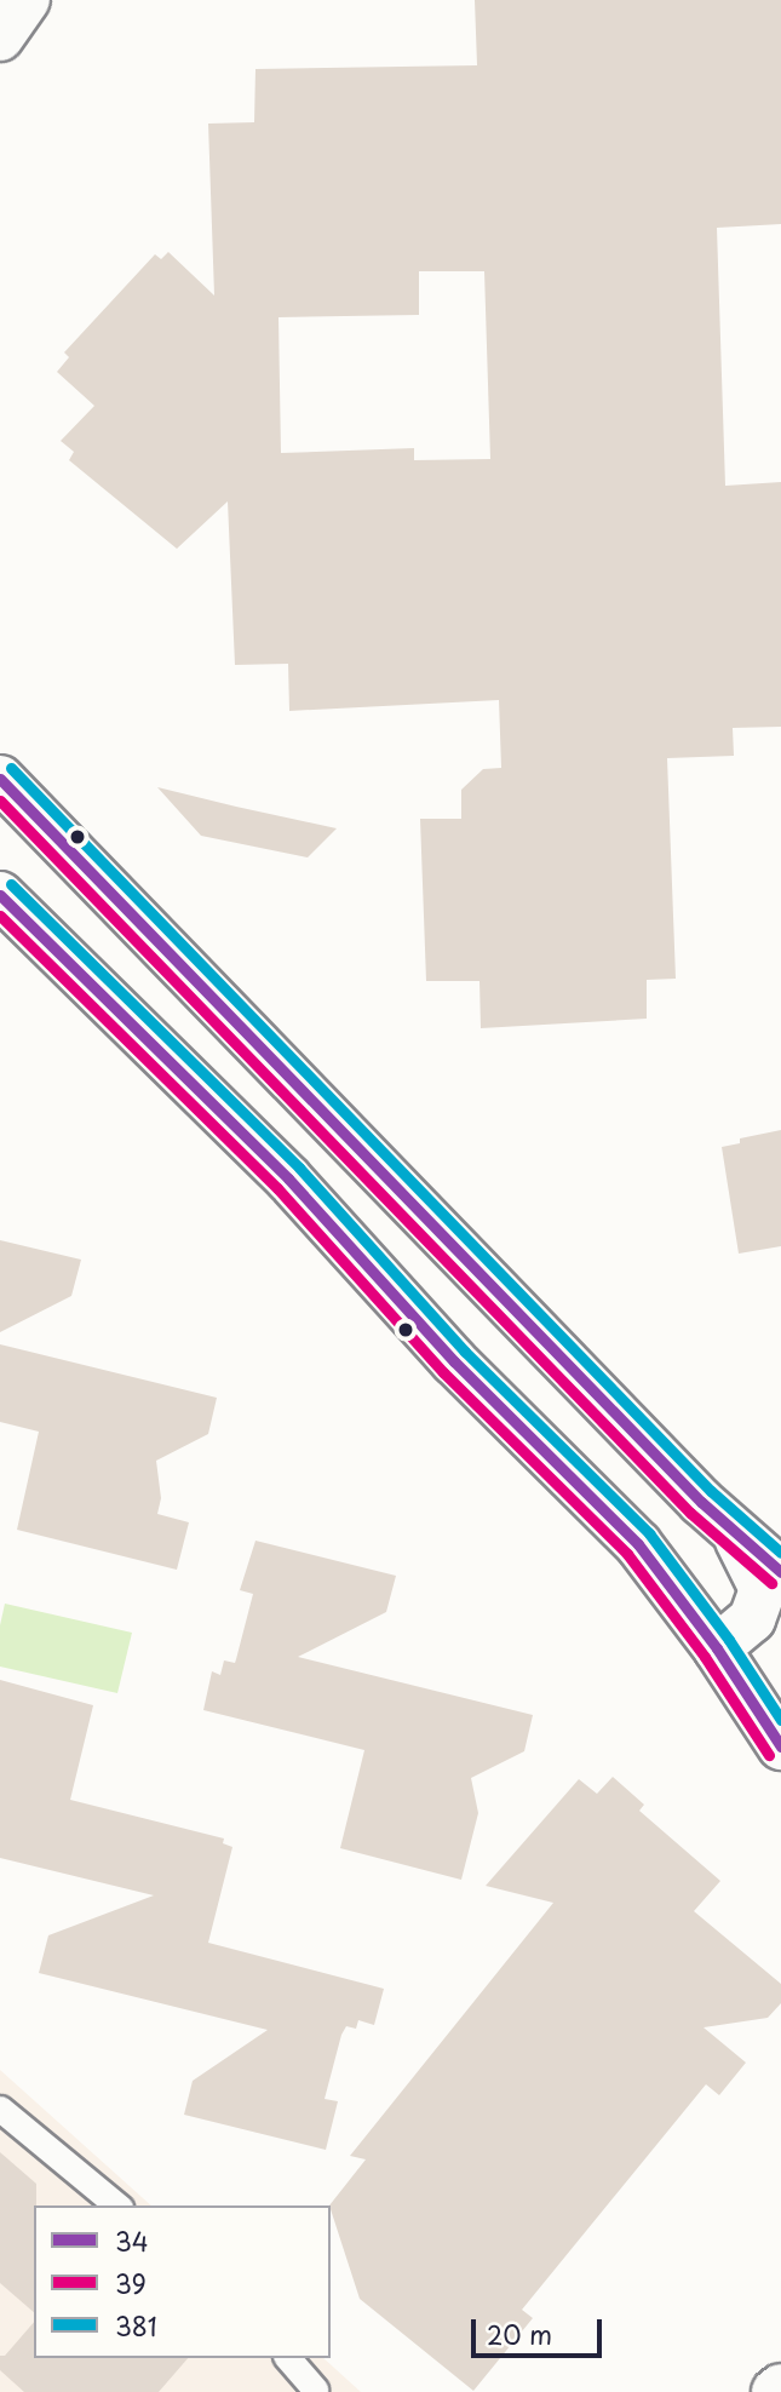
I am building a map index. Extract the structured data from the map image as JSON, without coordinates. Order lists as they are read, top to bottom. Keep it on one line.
{"lines":["transit line 381","transit line 34","transit line 39"],"legend":["34","39","381"],"scale_bar":"20 m"}
